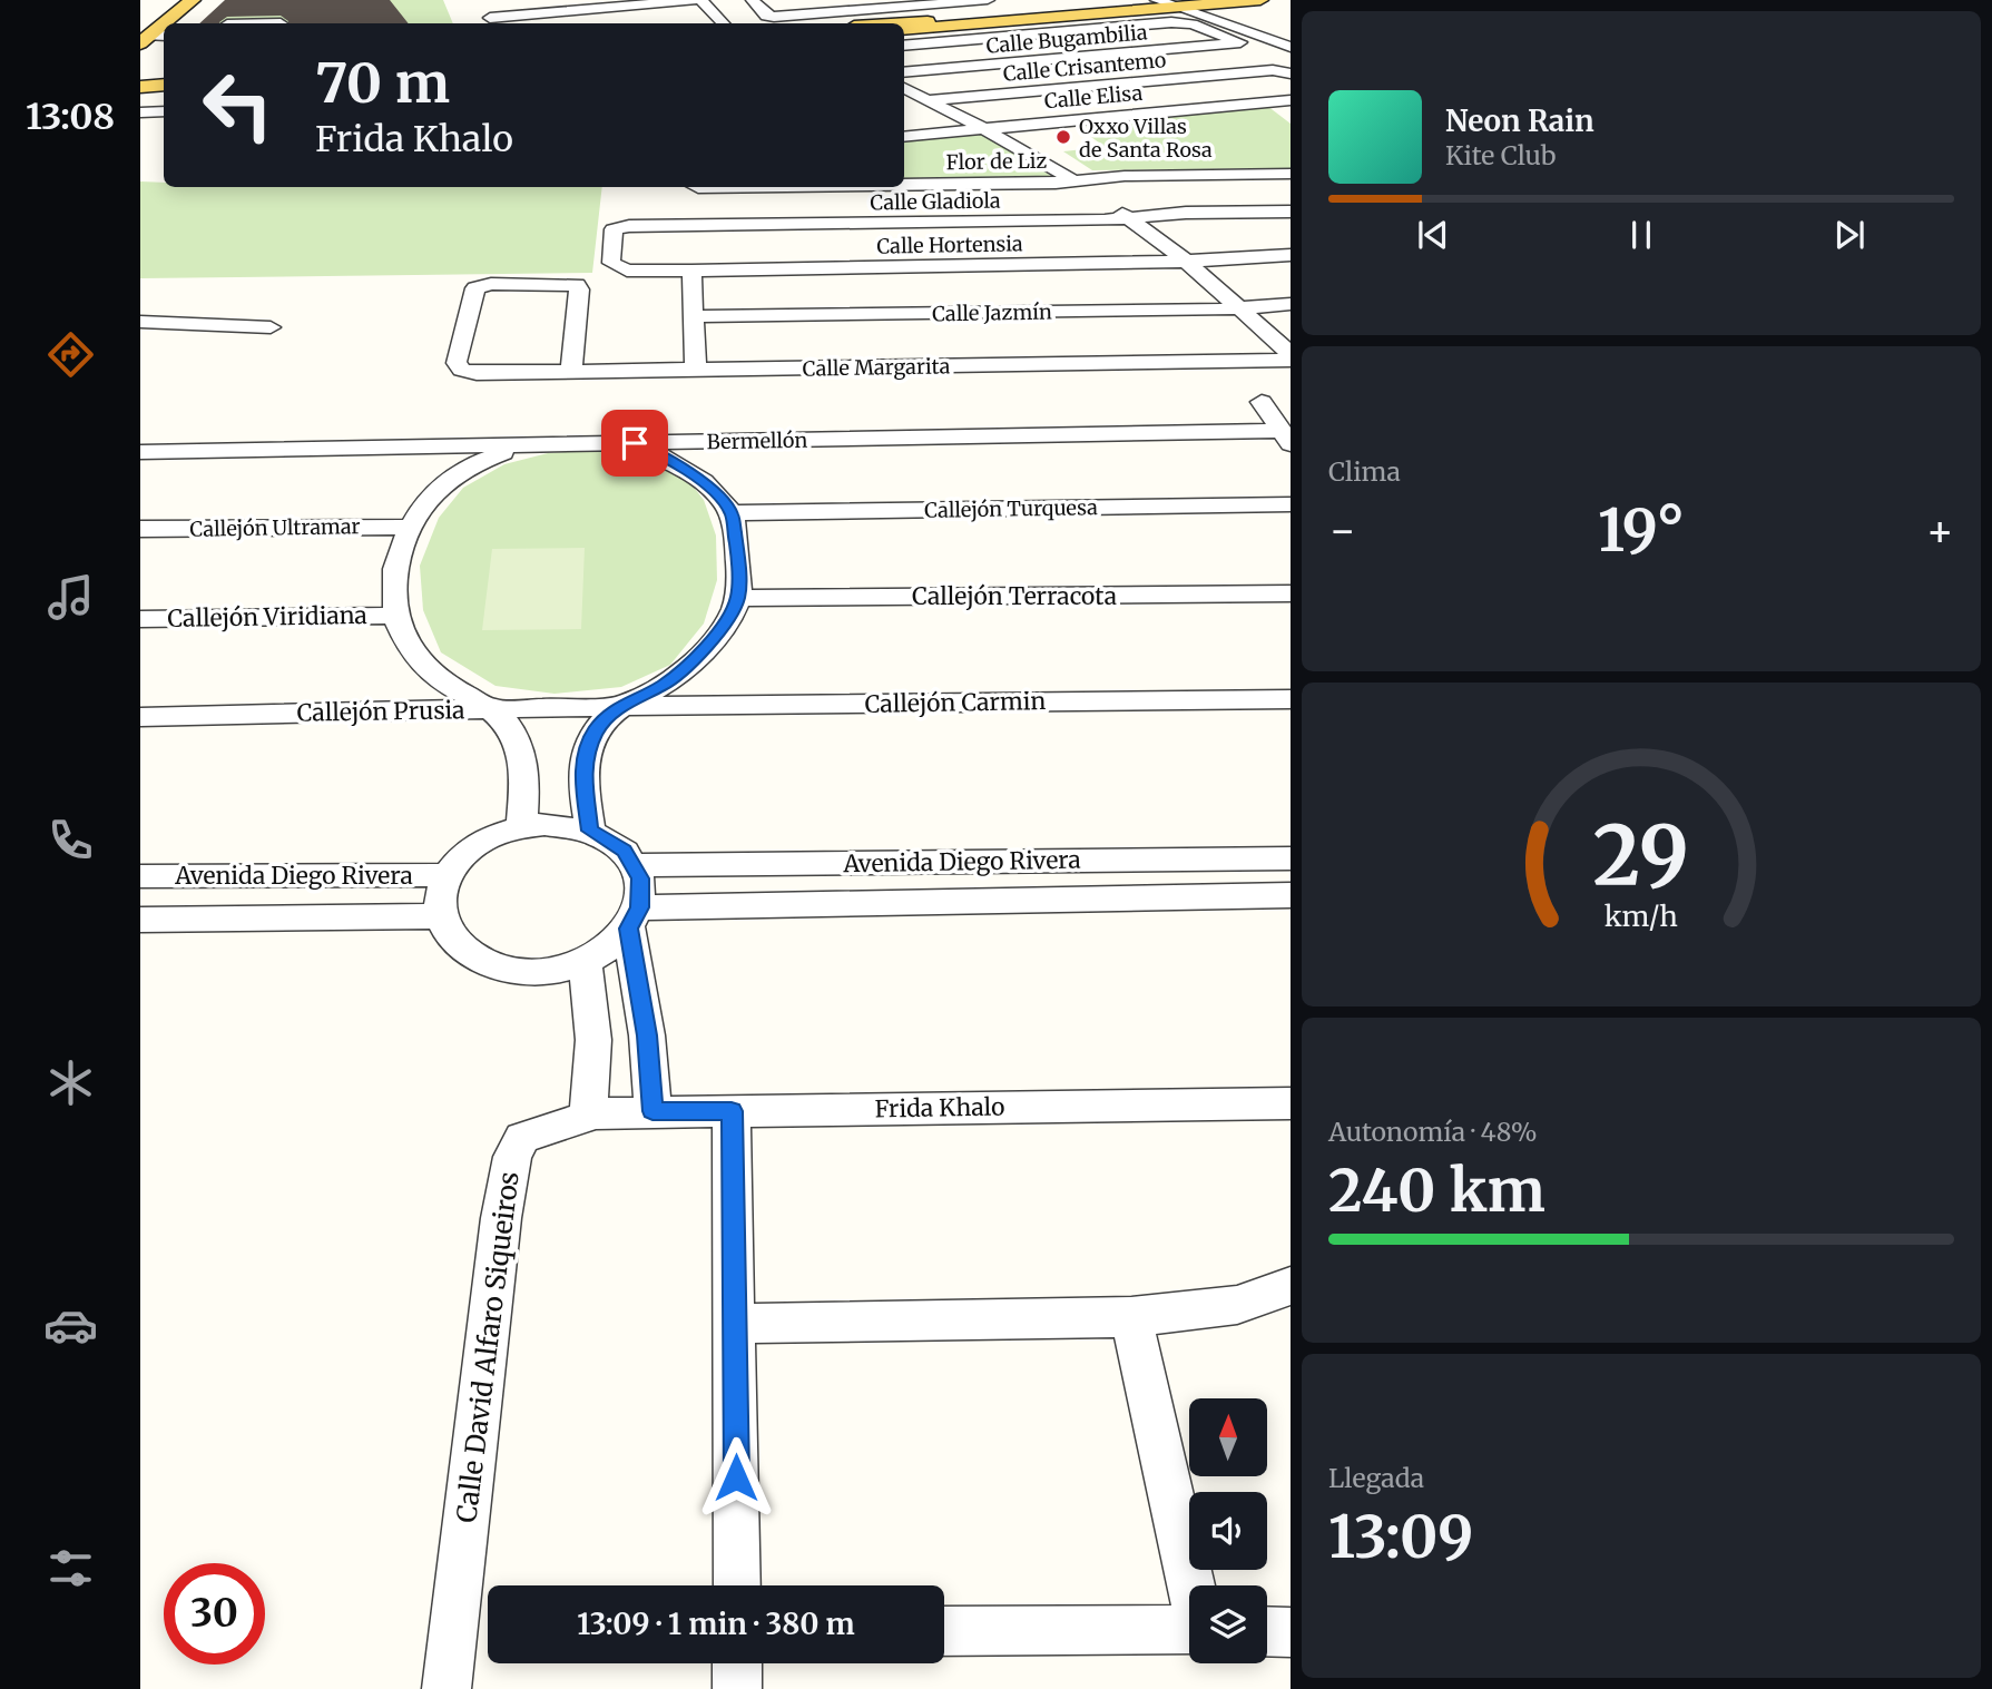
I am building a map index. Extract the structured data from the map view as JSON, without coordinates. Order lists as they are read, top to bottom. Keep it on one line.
{"streets":{"street":["Calle Bugambilia","Calle Crisantemo","Calle Elisa","Flor de Liz","Calle Gladiola","Calle Hortensia","Calle Jazmín","Calle Margarita","Bermellón","Callejón Turquesa","Callejón Ultramar","Callejón Terracota","Callejón Viridiana","Callejón Carmin","Callejón Prusia","Avenida Diego Rivera","Frida Khalo","Calle David Alfaro Siqueiros"]},"crossings":[["Calle Gladiola","Calle Hortensia"],["Callejón Carmin","Callejón Prusia"],["Frida Khalo","Calle David Alfaro Siqueiros"]],"places":["Oxxo Villas de Santa Rosa"],"north":"top","page":{"tabs":"13:08","turn":["70 m","Frida Khalo"],"song":["Neon Rain","Kite Club"],"tile":["Clima",["Autonomía · 48%","240 km"],["Llegada","13:09"]],"heat":["−","19°","+"],"limit":"30","trip":"13:09 · 1 min · 380 m","gauge":["29","km/h"]}}
